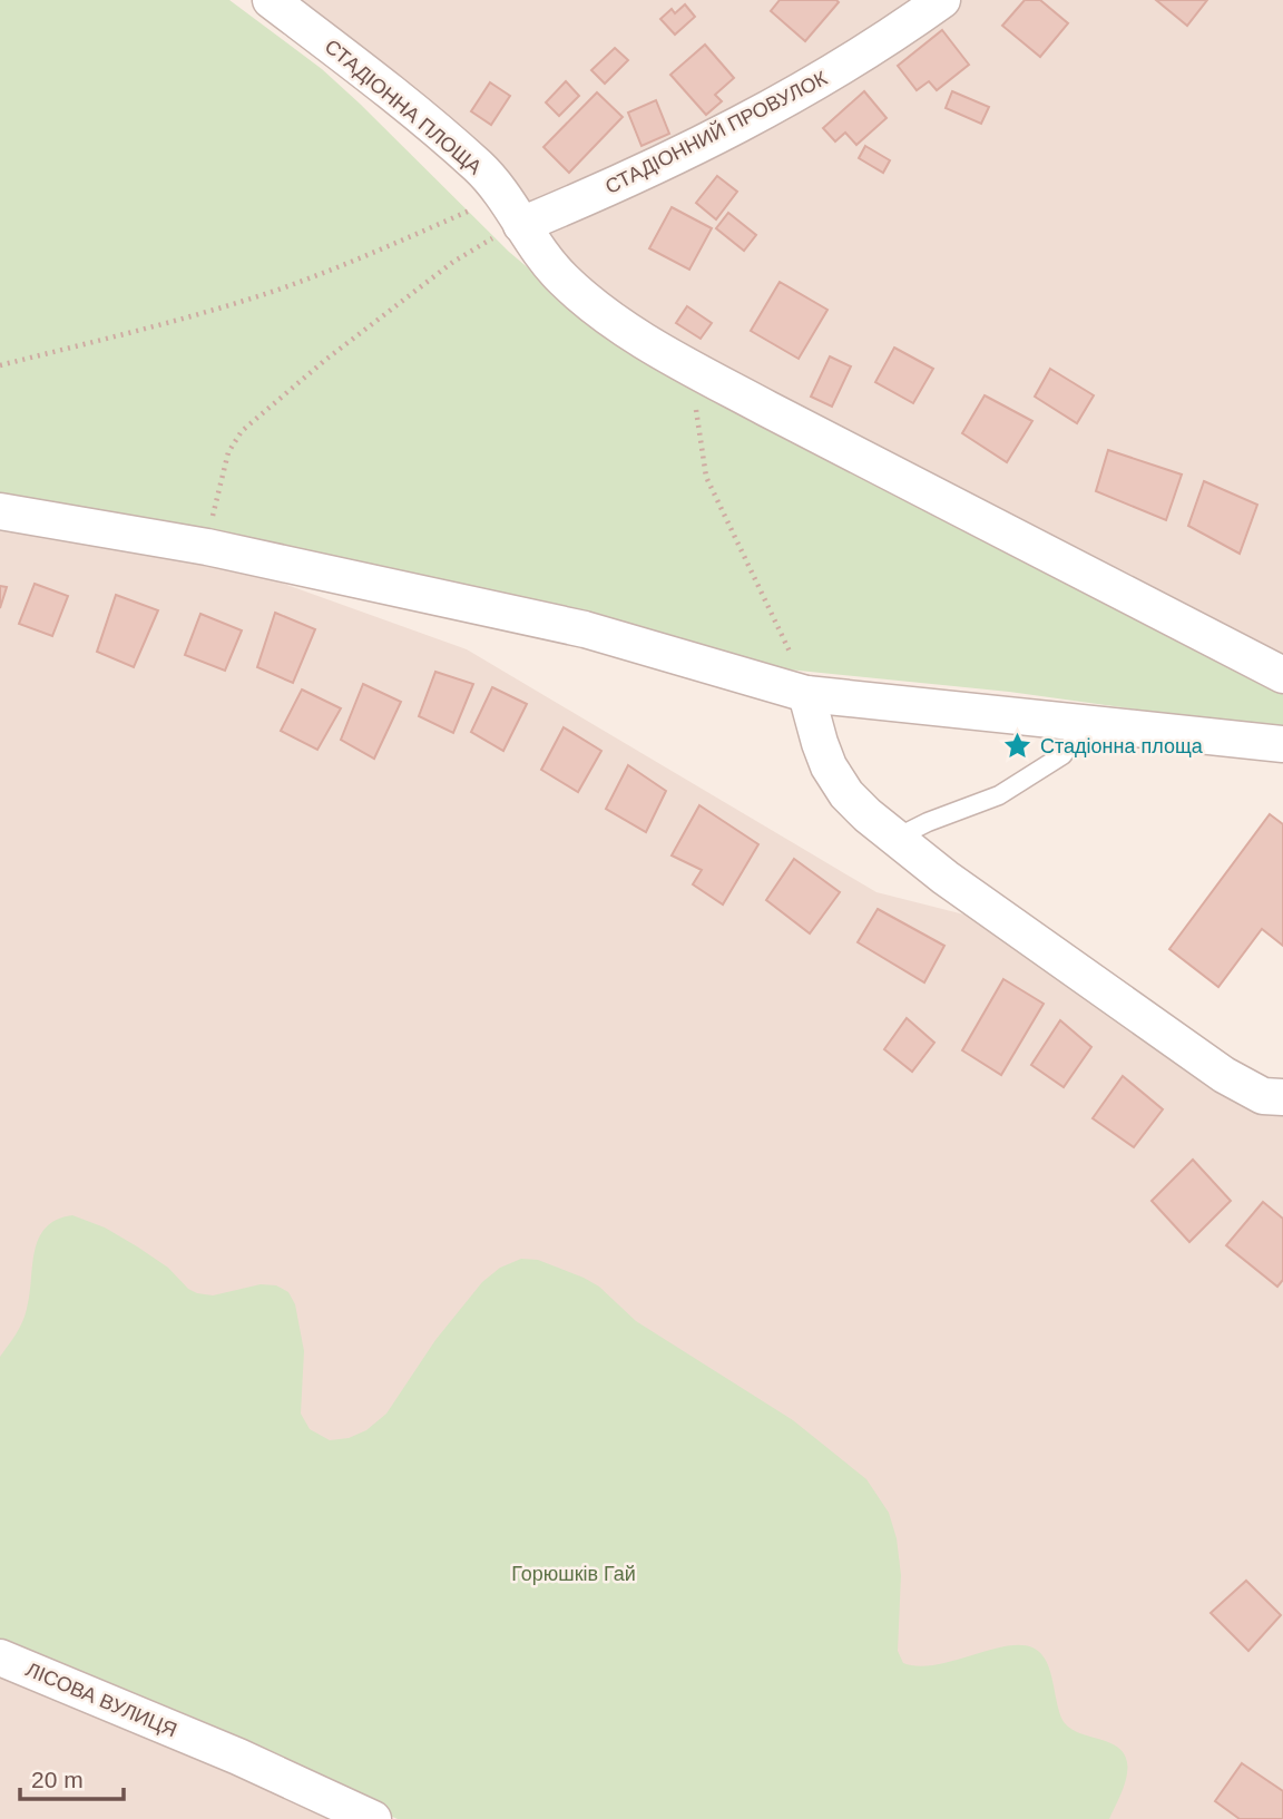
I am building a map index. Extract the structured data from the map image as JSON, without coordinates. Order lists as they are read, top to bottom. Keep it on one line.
{"streets":{"street":["СТАДІОННА ПЛОЩА","СТАДІОННИЙ ПРОВУЛОК","ЛІСОВА ВУЛИЦЯ"]},"crossings":[["СТАДІОННА ПЛОЩА","СТАДІОННИЙ ПРОВУЛОК"]],"parks":["Горюшків Гай"],"places":{"place":["Стадіонна площа"]},"scale_bar":"20 m"}
